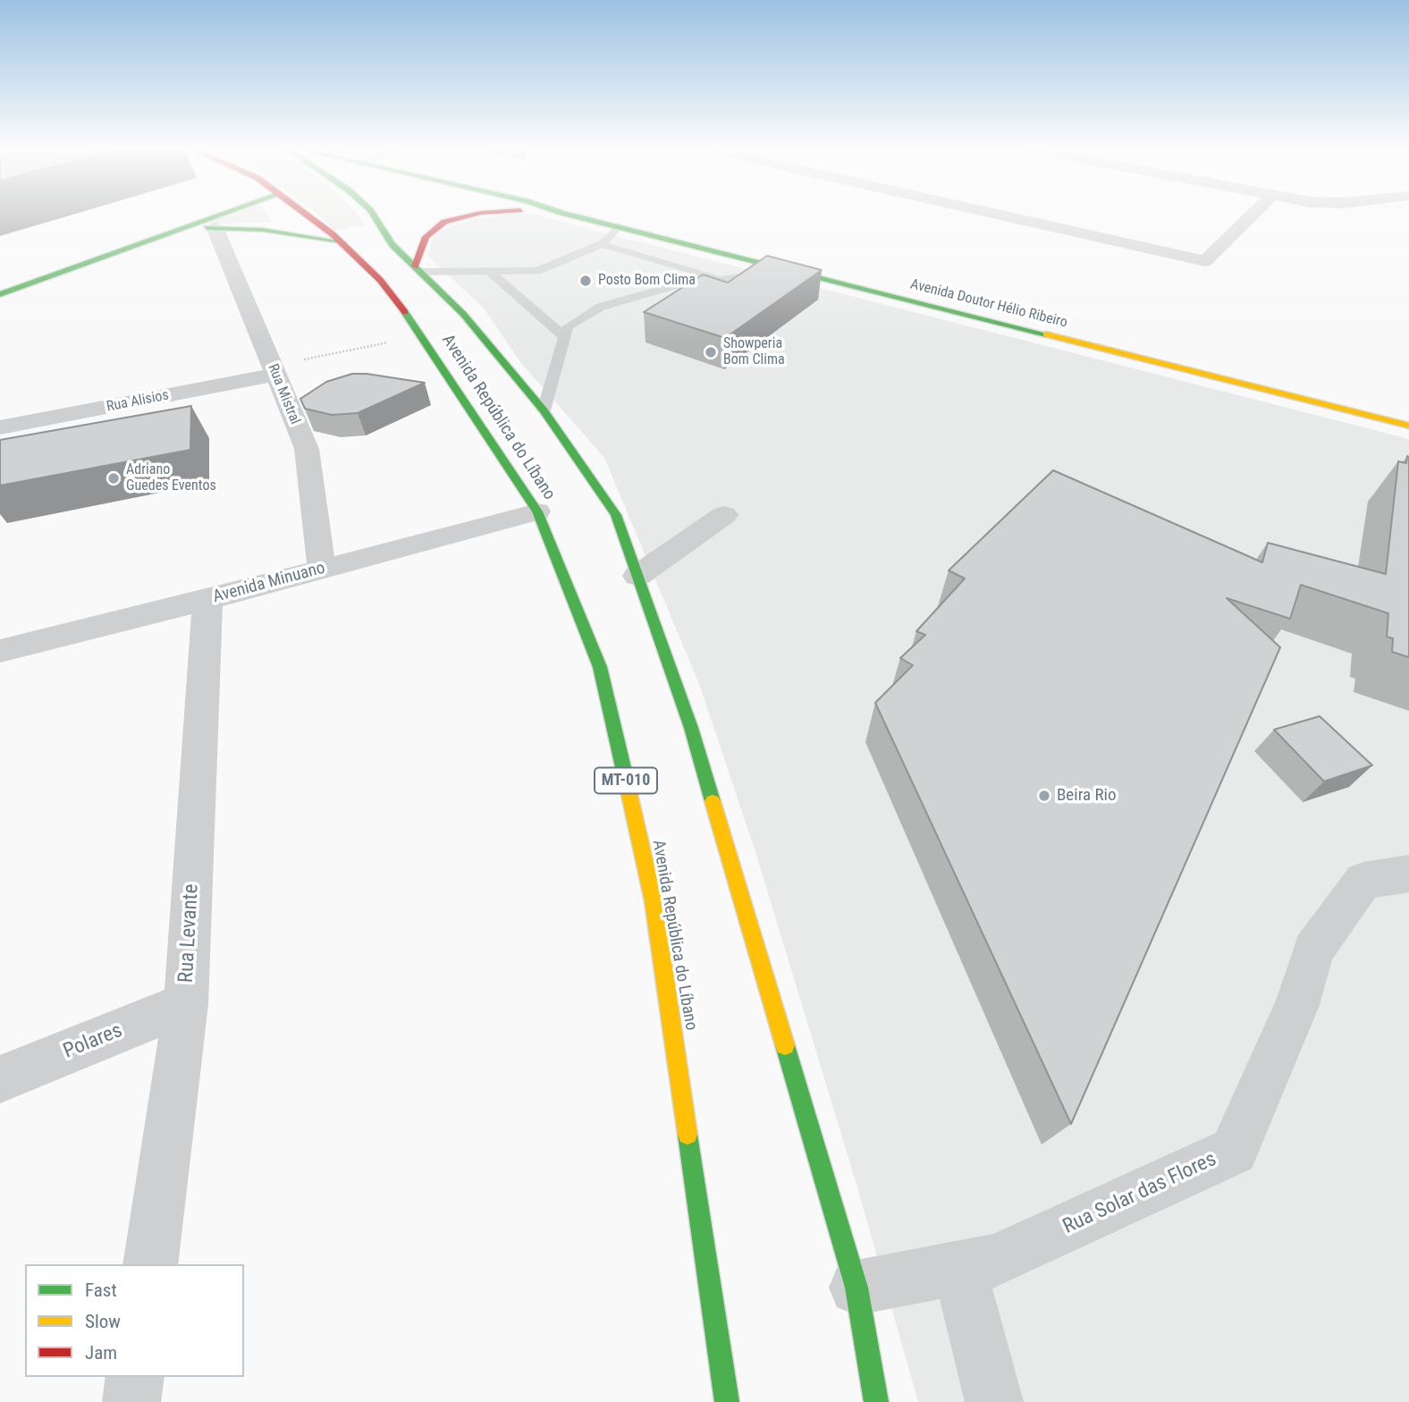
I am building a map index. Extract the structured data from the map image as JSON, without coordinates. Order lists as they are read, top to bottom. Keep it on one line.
{"streets":{"main road":["Avenida Doutor Hélio Ribeiro","Avenida República do Líbano","MT-010"],"street":["Rua Mistral","Rua Alisios","Avenida Minuano","Rua Levante","Polares","Rua Solar das Flores"]},"crossings":[["Rua Mistral","Rua Alisios"],["Rua Mistral","Avenida Minuano"],["Avenida República do Líbano","Avenida Minuano"],["Avenida República do Líbano","Rua Solar das Flores"],["Avenida Minuano","Rua Levante"],["Rua Levante","Polares"]],"places":["Posto Bom Clima","Showperia Bom Clima","Adriano Guedes Eventos","Beira Rio"],"legend":["Fast","Slow","Jam"]}
